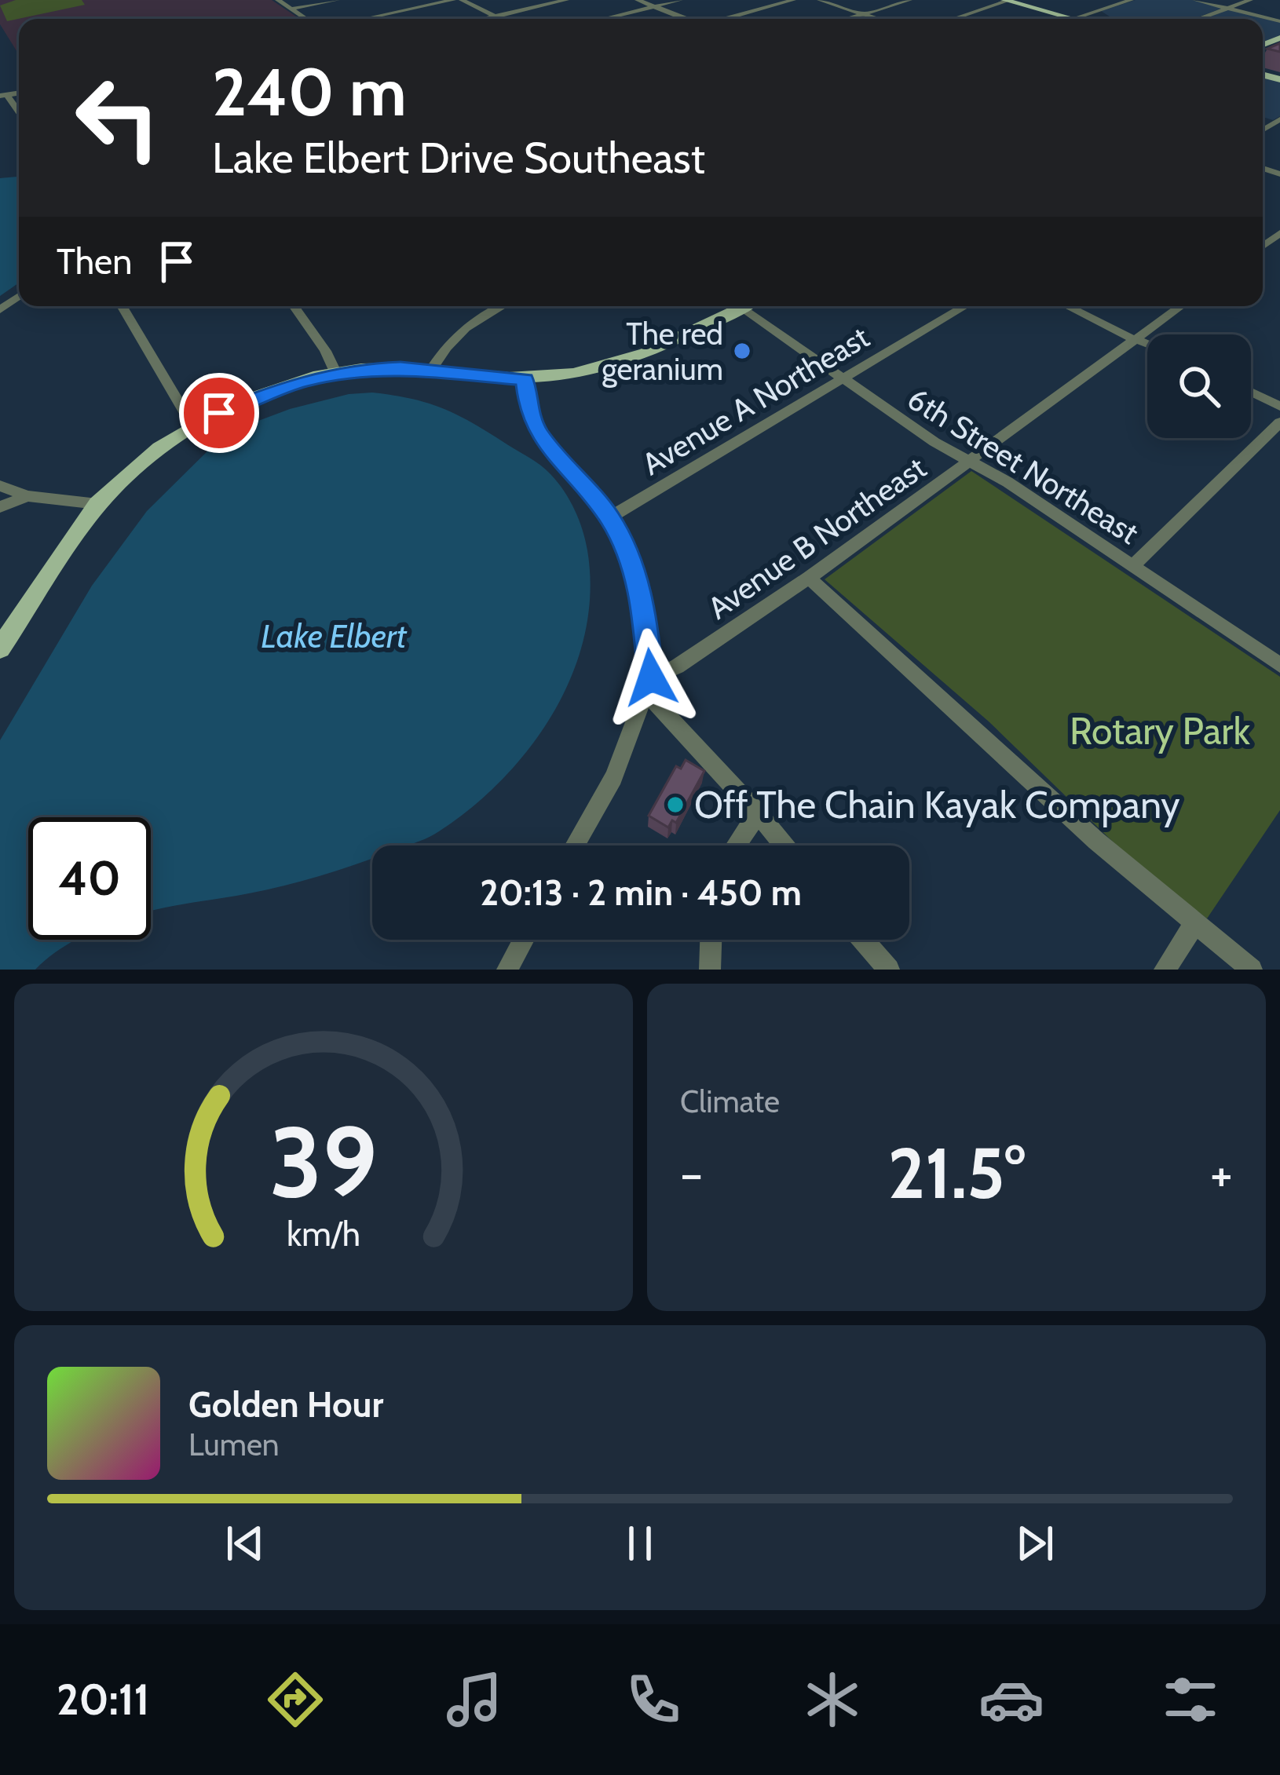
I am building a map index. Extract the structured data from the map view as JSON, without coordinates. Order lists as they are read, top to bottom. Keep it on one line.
{"streets":{"street":["Avenue A Northeast","6th Street Northeast","Avenue B Northeast"]},"crossings":[["Avenue A Northeast","6th Street Northeast"],["6th Street Northeast","Avenue B Northeast"]],"water":["Lake Elbert"],"parks":["Rotary Park"],"places":["The red geranium","Off The Chain Kayak Company"],"page":{"turn":["240 m","Lake Elbert Drive Southeast"],"then":"Then","limit":"40","trip":"20:13 · 2 min · 450 m","tile":"Climate","heat":["−","21.5°","+"],"song":["Golden Hour","Lumen"],"tabs":"20:11","gauge":["39","km/h"]}}
